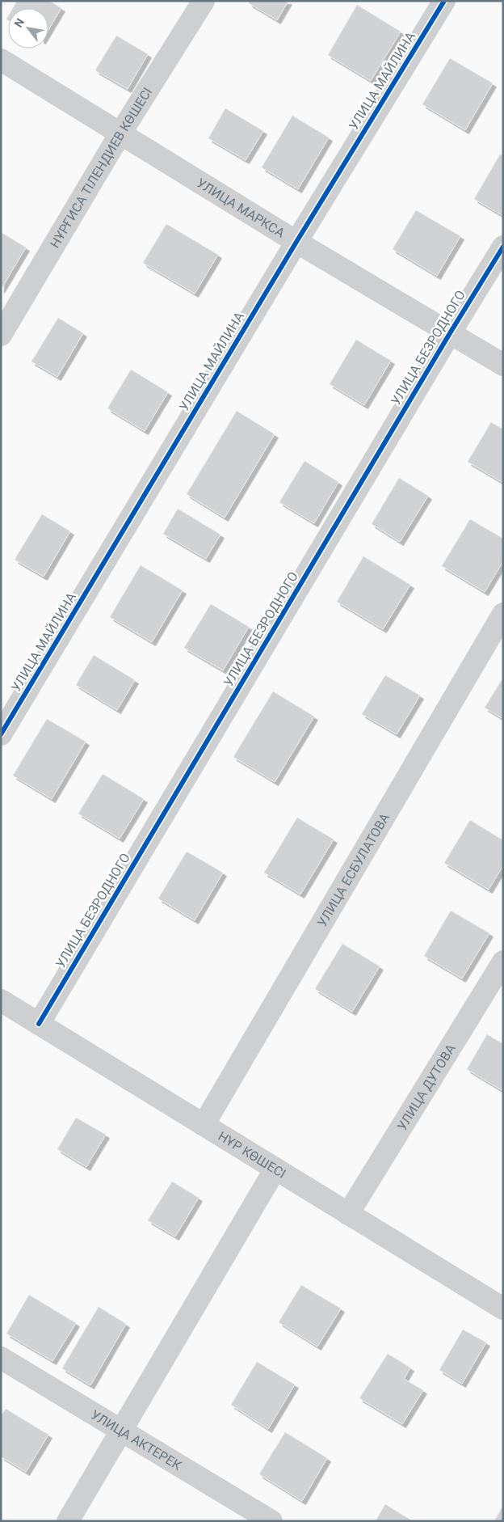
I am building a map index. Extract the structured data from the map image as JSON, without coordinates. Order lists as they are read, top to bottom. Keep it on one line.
{"streets":{"street":["УЛИЦА МАЙЛИНА","НҰРҒИСА ТІЛЕНДИЕВ КӨШЕСІ","УЛИЦА МАРКСА","УЛИЦА БЕЗРОДНОГО","УЛИЦА ЕСБУЛАТОВА","УЛИЦА ДУТОВА","НҰР КӨШЕСІ","УЛИЦА АКТЕРЕК"]},"crossings":[["УЛИЦА МАЙЛИНА","УЛИЦА МАРКСА"],["НҰРҒИСА ТІЛЕНДИЕВ КӨШЕСІ","УЛИЦА МАРКСА"],["УЛИЦА МАРКСА","УЛИЦА БЕЗРОДНОГО"],["УЛИЦА БЕЗРОДНОГО","НҰР КӨШЕСІ"],["УЛИЦА ЕСБУЛАТОВА","НҰР КӨШЕСІ"],["УЛИЦА ДУТОВА","НҰР КӨШЕСІ"]],"north":"top left"}
